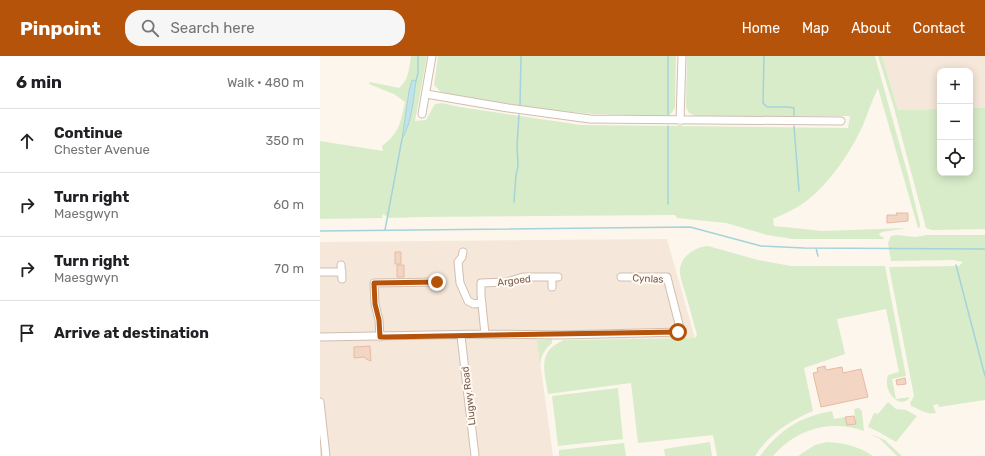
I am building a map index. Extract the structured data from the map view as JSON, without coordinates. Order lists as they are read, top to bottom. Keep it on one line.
{"streets":{"street":["Cynlas","Argoed","Llugwy Road"]},"crossings":[["Cynlas","Argoed"]],"page":{"header":"Pinpoint","search":"Search here","nav":["Home","Map","About","Contact"],"heading":["6 min","Walk · 480 m"],"map_buttons":["+","−"],"list":[["Continue","Chester Avenue","350 m"],["Turn right","Maesgwyn","60 m"],["Turn right","Maesgwyn","70 m"],"Arrive at destination"]}}
